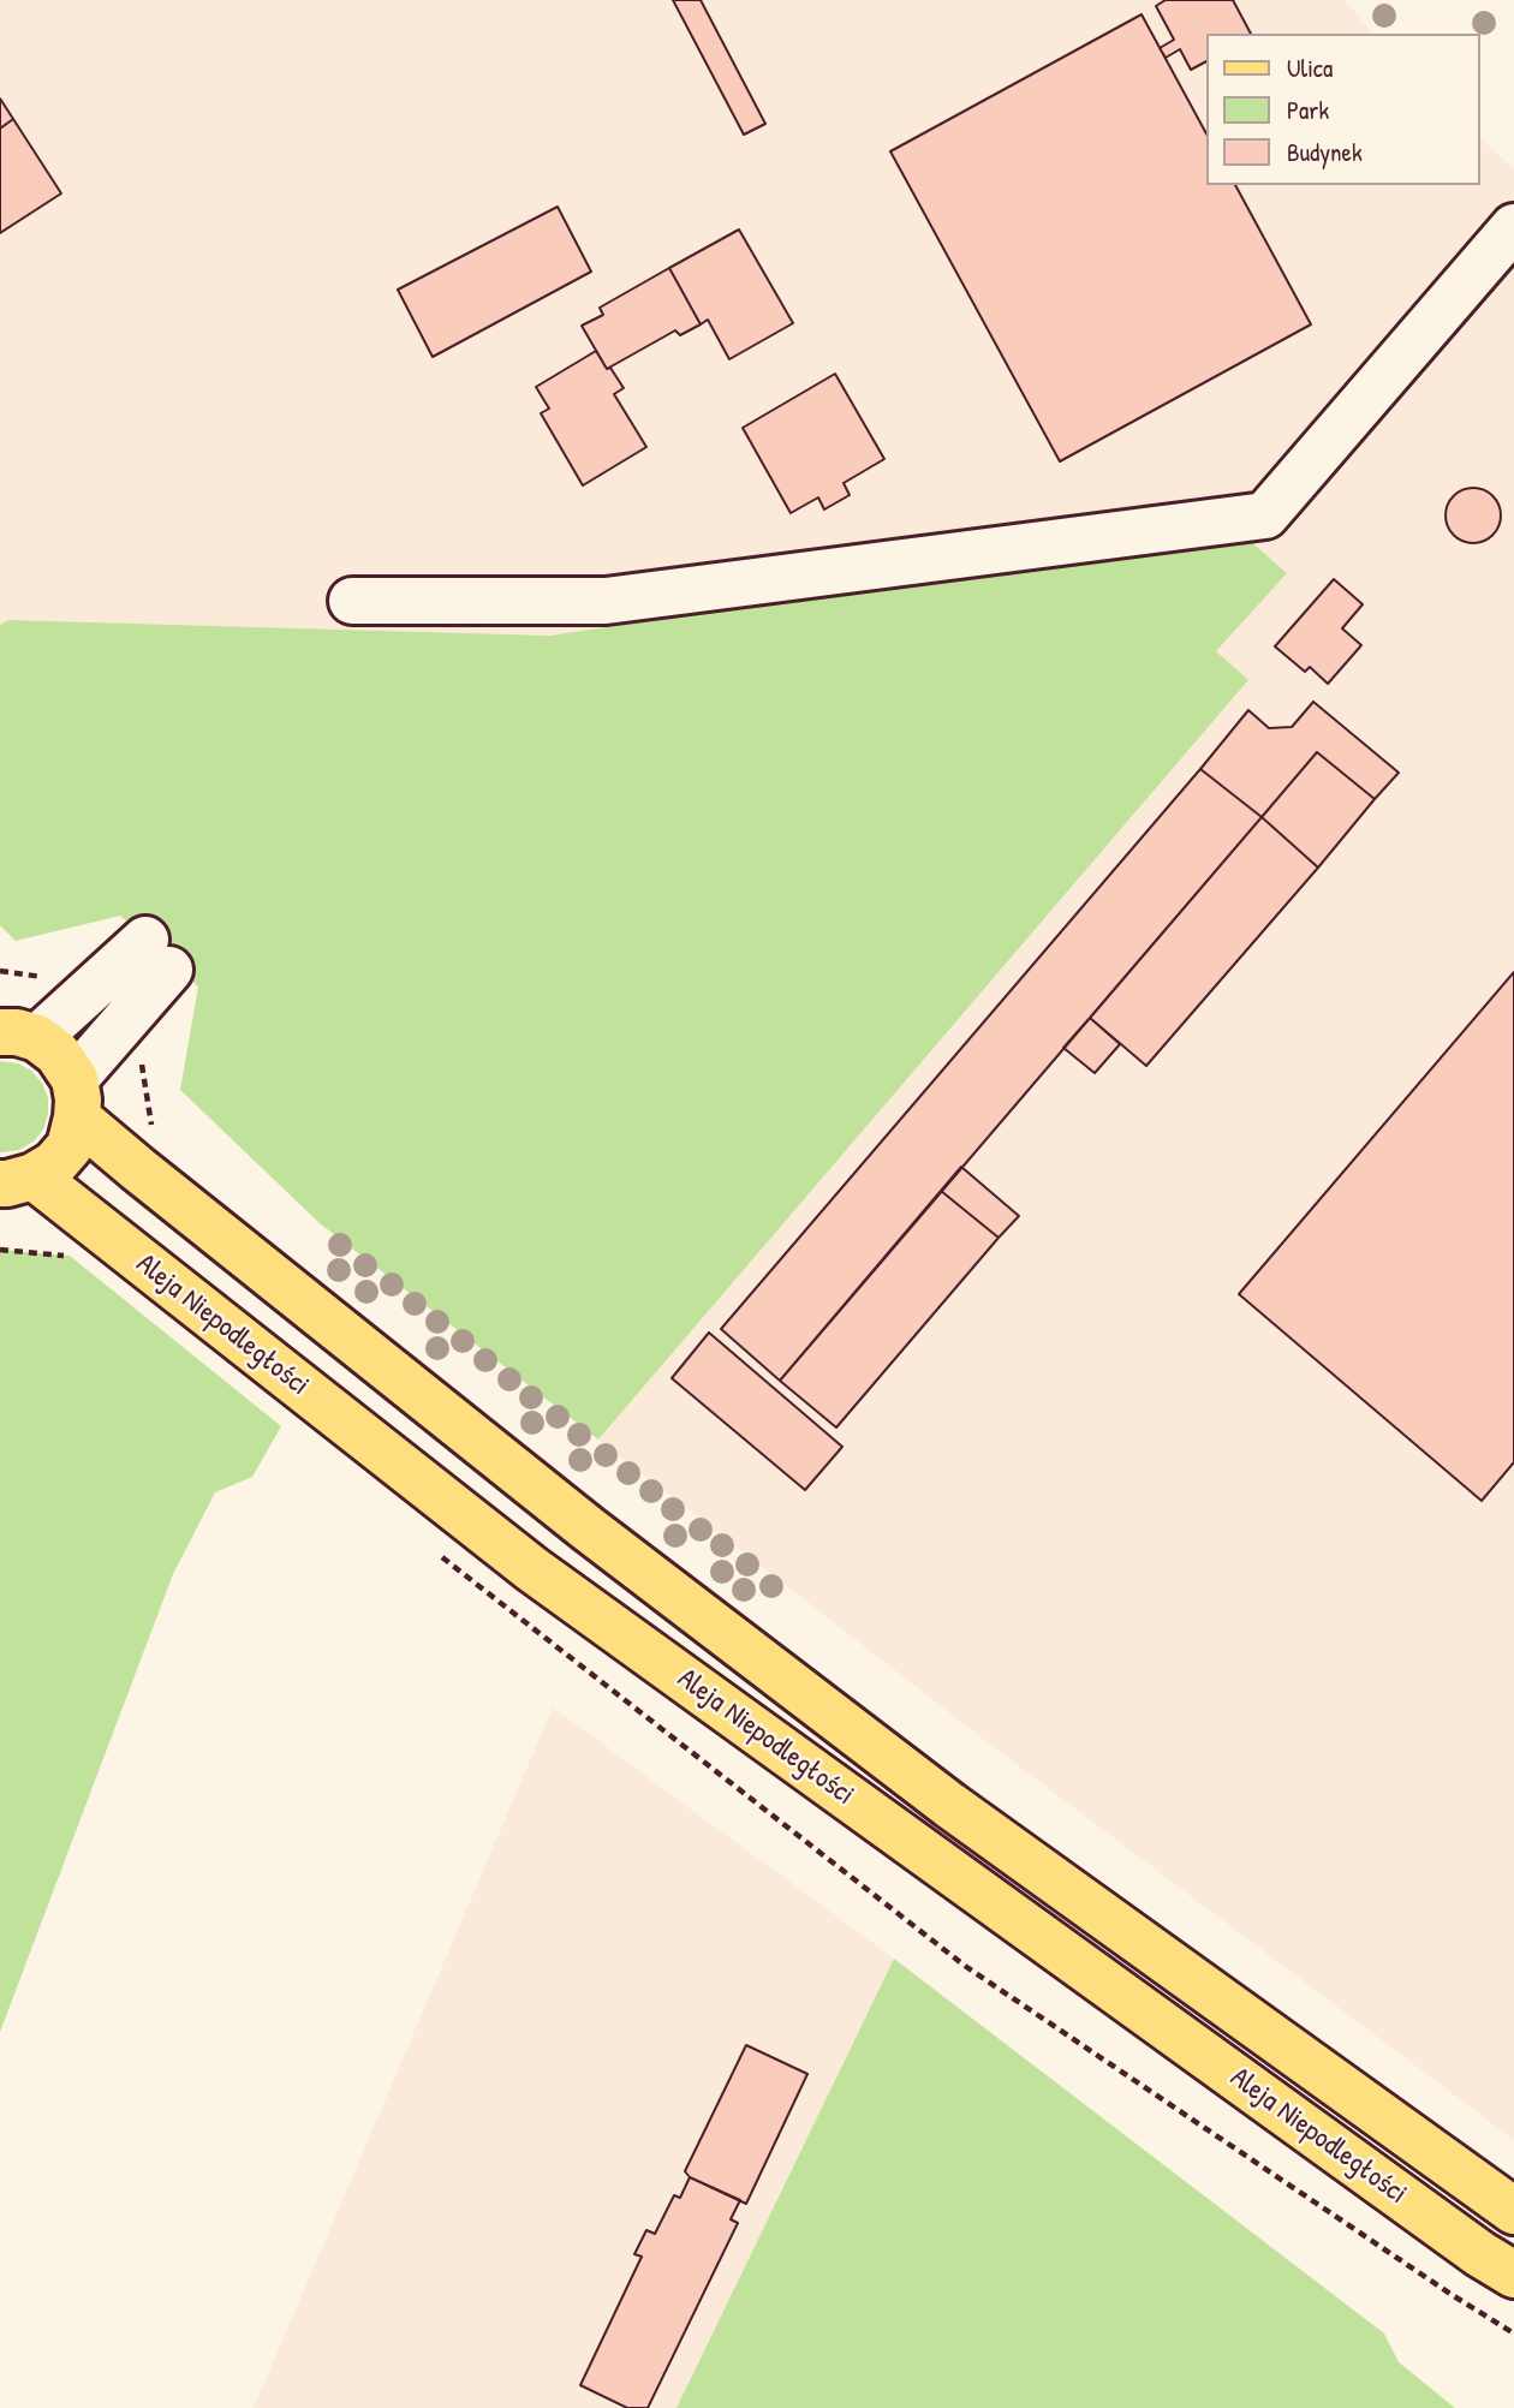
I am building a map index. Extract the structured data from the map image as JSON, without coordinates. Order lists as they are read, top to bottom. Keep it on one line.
{"streets":{"main road":["Aleja Niepodległości"]},"legend":["Ulica","Park","Budynek"]}
